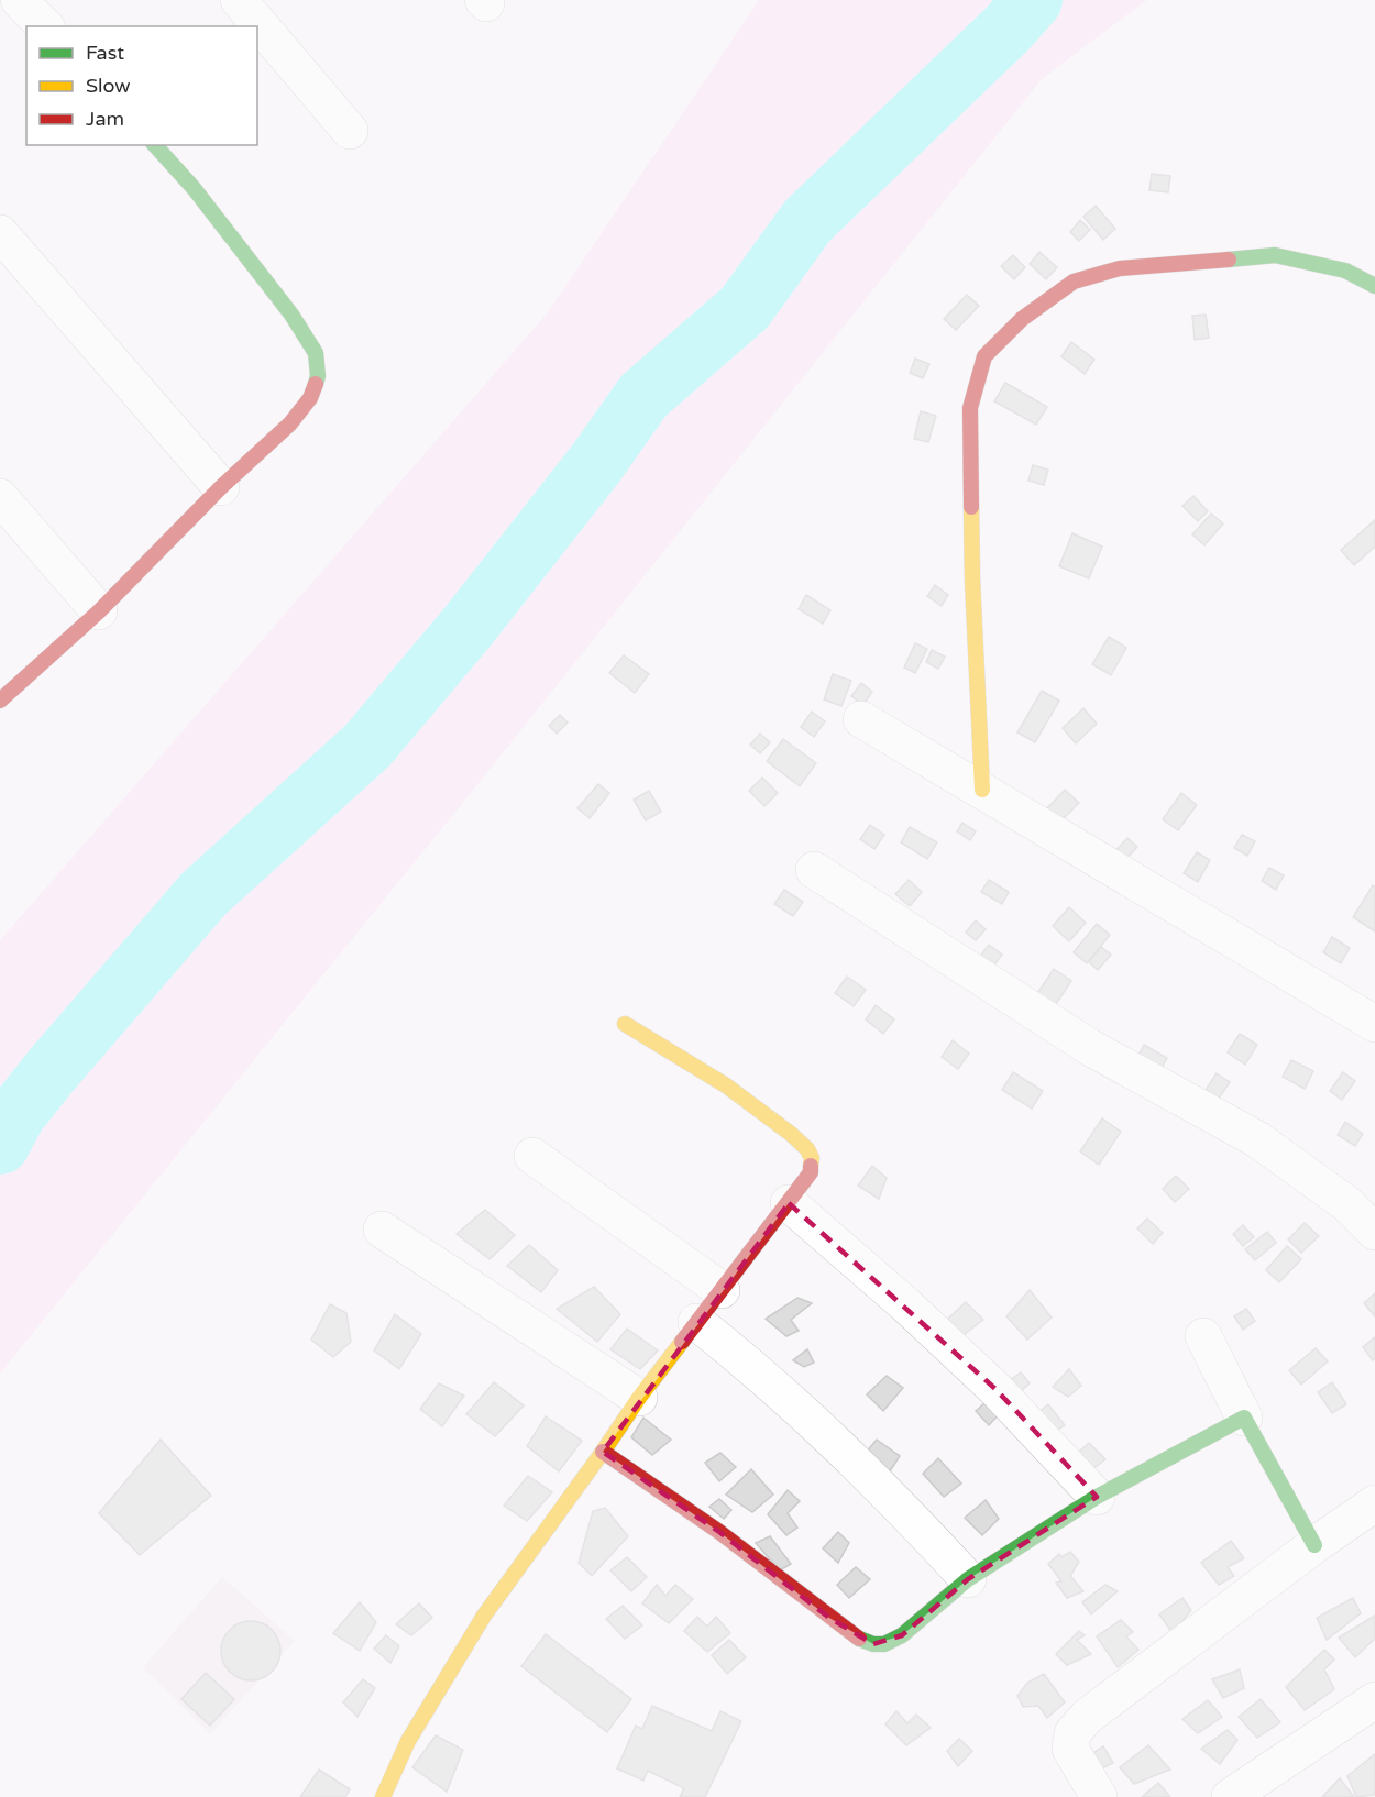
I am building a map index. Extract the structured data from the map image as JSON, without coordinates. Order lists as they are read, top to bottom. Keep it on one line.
{"legend":["Fast","Slow","Jam"]}
